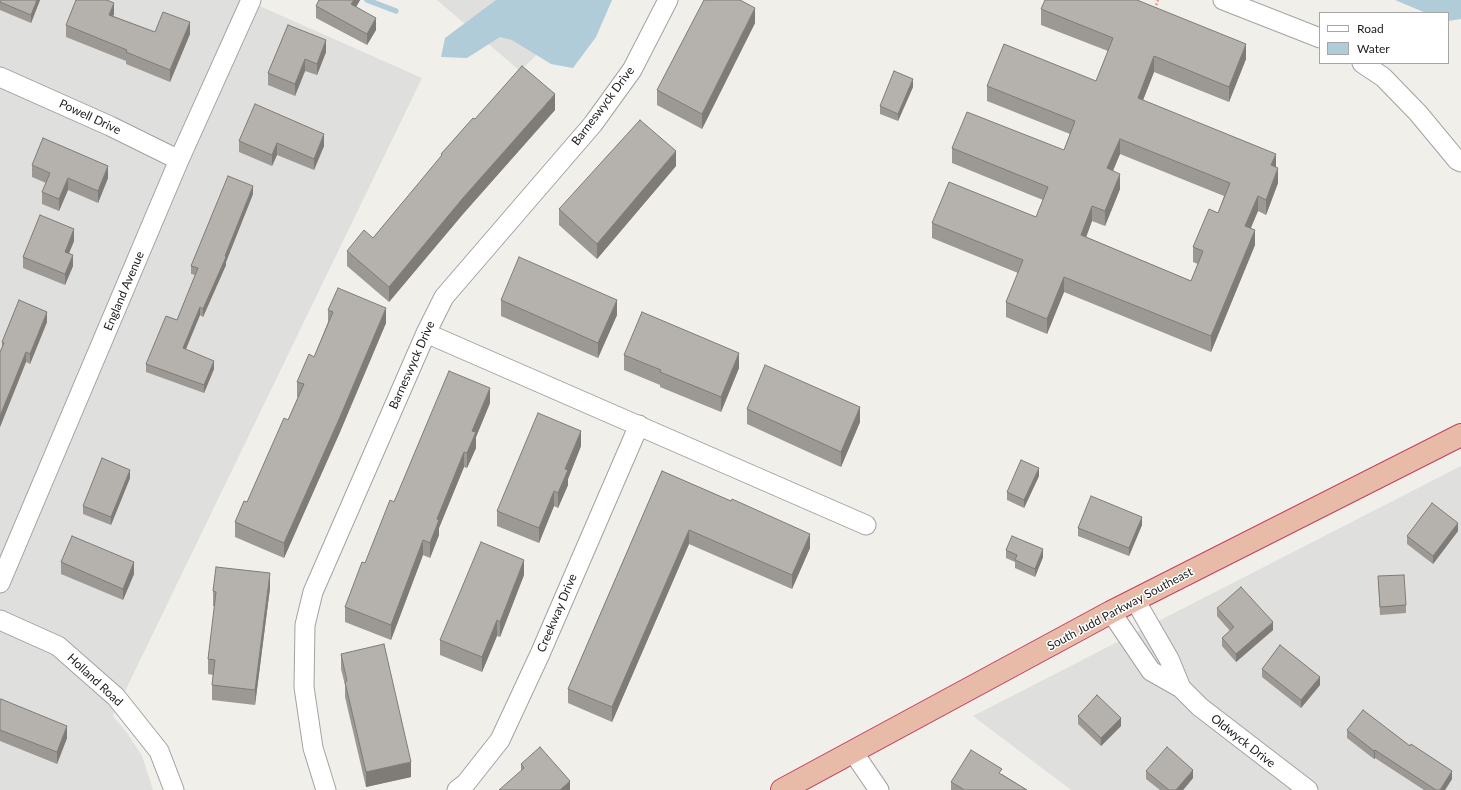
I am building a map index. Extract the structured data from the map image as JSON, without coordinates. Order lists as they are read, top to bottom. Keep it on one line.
{"streets":{"highway":["South Judd Parkway Southeast"],"street":["Barneswyck Drive","Powell Drive","England Avenue","Creekway Drive","Holland Road","Oldwyck Drive"]},"crossings":[["Powell Drive","England Avenue"],["South Judd Parkway Southeast","Oldwyck Drive"]],"legend":["Road","Water"]}
